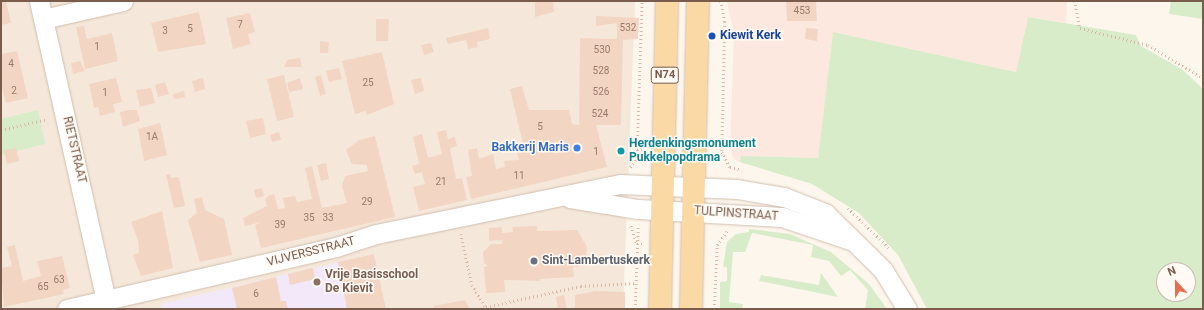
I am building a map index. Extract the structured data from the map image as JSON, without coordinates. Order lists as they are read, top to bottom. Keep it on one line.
{"streets":{"main road":["N74"],"street":["RIETSTRAAT","TULPINSTRAAT","VIJVERSSTRAAT"]},"crossings":[["N74","TULPINSTRAAT"],["N74","VIJVERSSTRAAT"],["RIETSTRAAT","VIJVERSSTRAAT"],["TULPINSTRAAT","VIJVERSSTRAAT"]],"places":["Kiewit Kerk","Bakkerij Maris","Herdenkingsmonument Pukkelpopdrama","Sint-Lambertuskerk","Vrije Basisschool De Kievit"],"house_numbers":["453","7","532","5","3","1","530","4","528","25","2","526","1","524","5","1A","1","11","21","29","35","33","39","63","65","6"],"north":"top"}
